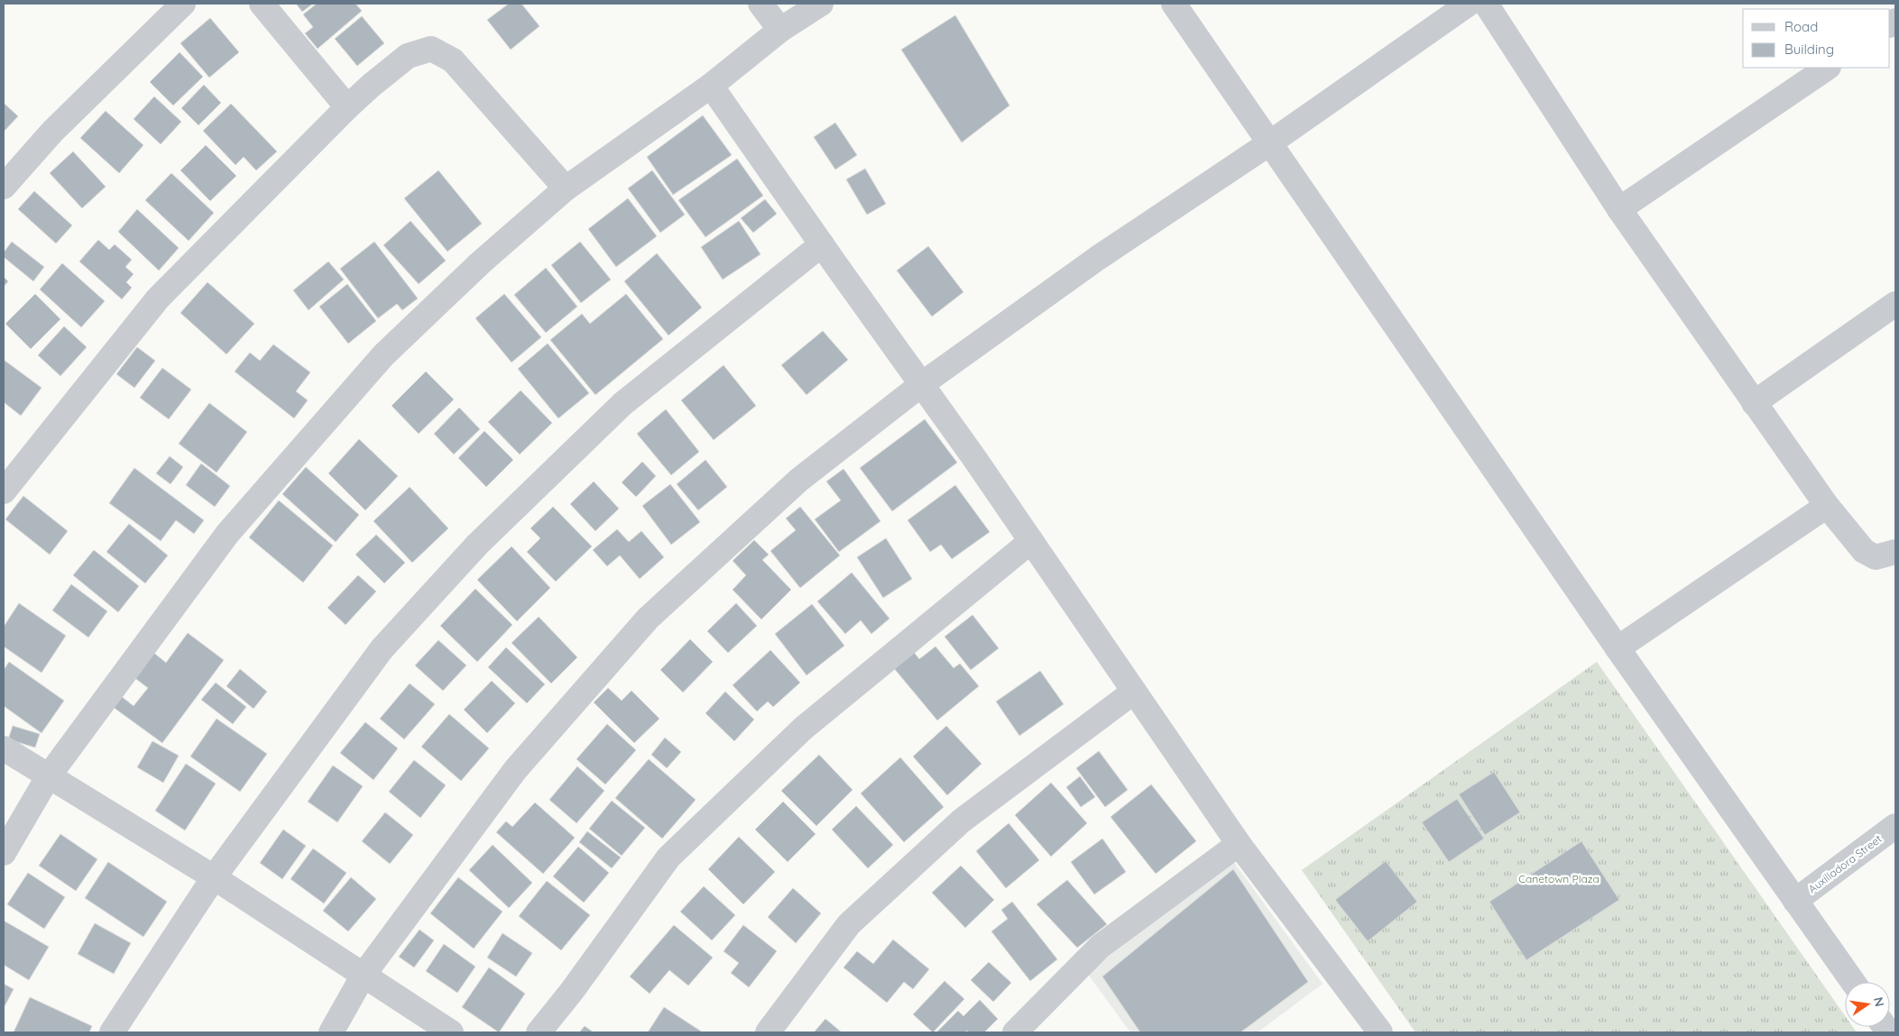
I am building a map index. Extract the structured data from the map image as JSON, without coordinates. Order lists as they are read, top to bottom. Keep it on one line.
{"streets":{"street":["Auxilladora Street"]},"parks":["Canetown Plaza"],"legend":["Road","Building"],"north":"right"}
